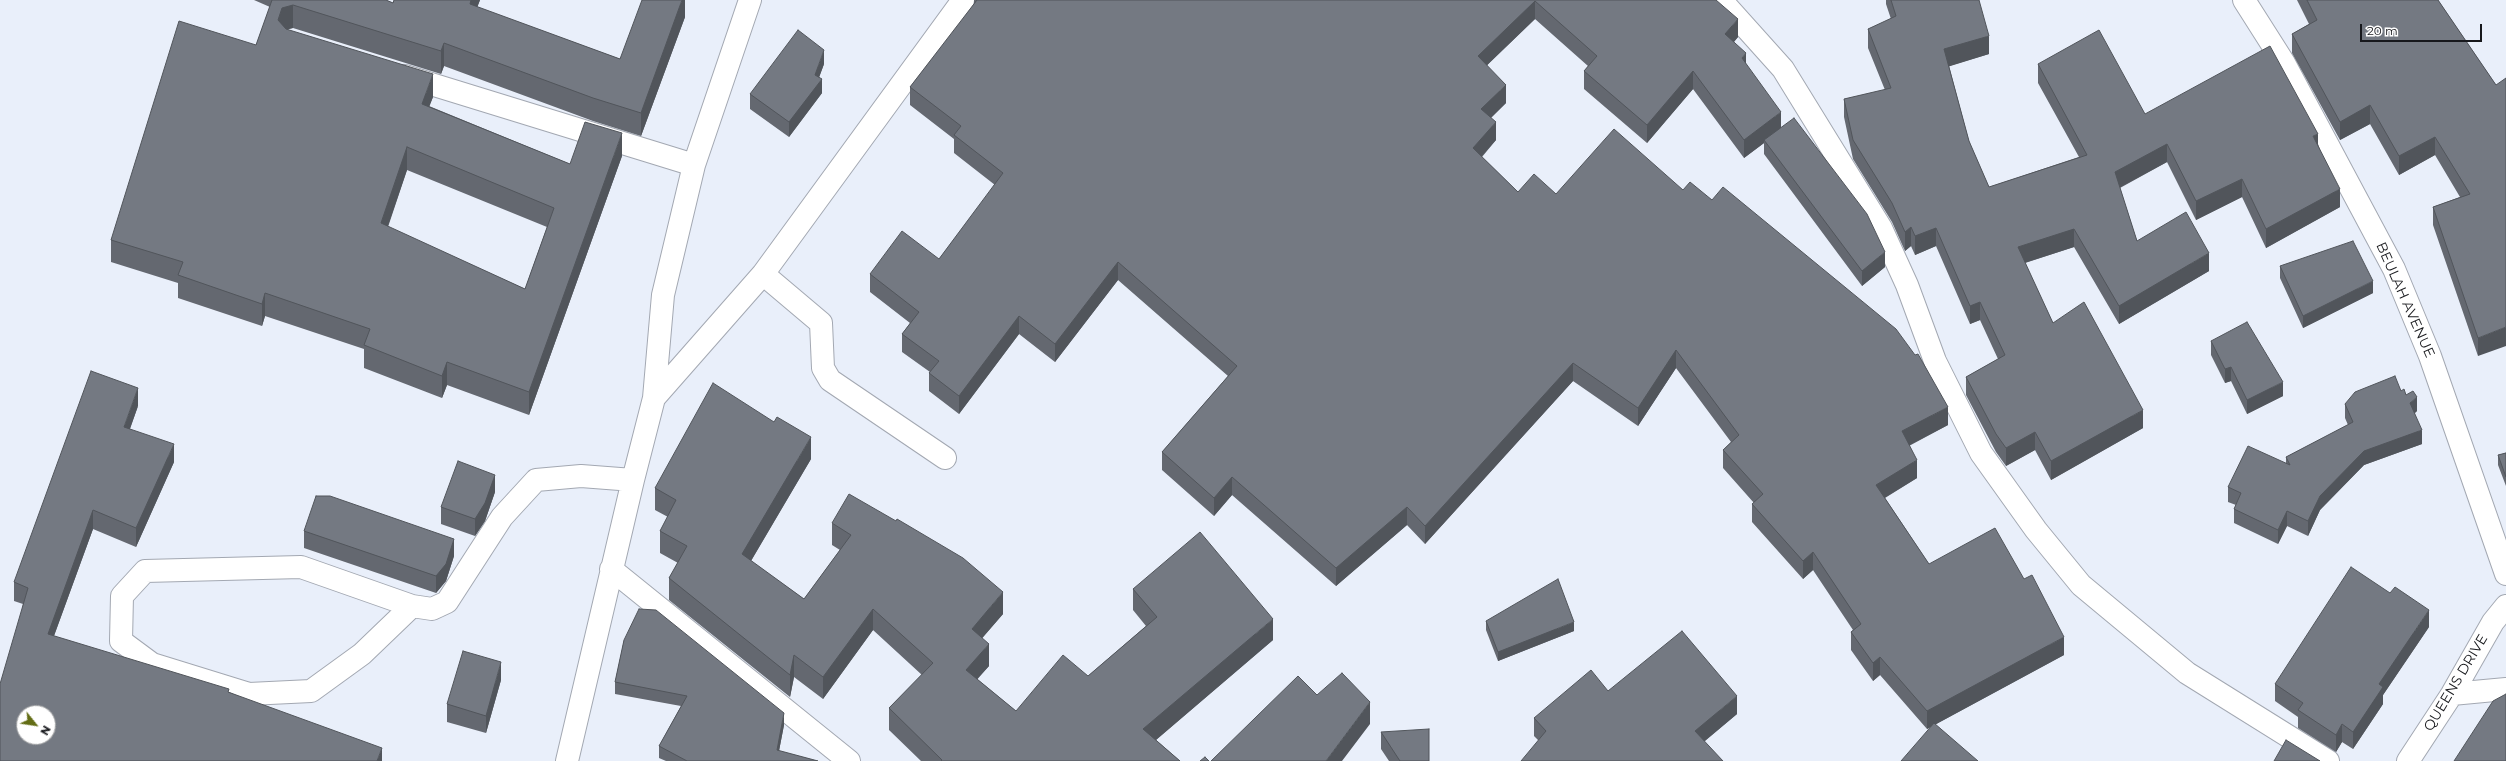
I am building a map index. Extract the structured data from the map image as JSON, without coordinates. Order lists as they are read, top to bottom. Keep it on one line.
{"streets":{"street":["BEULAH AVENUE","QUEENS DRIVE"]},"scale_bar":"20 m","north":"bottom right"}
